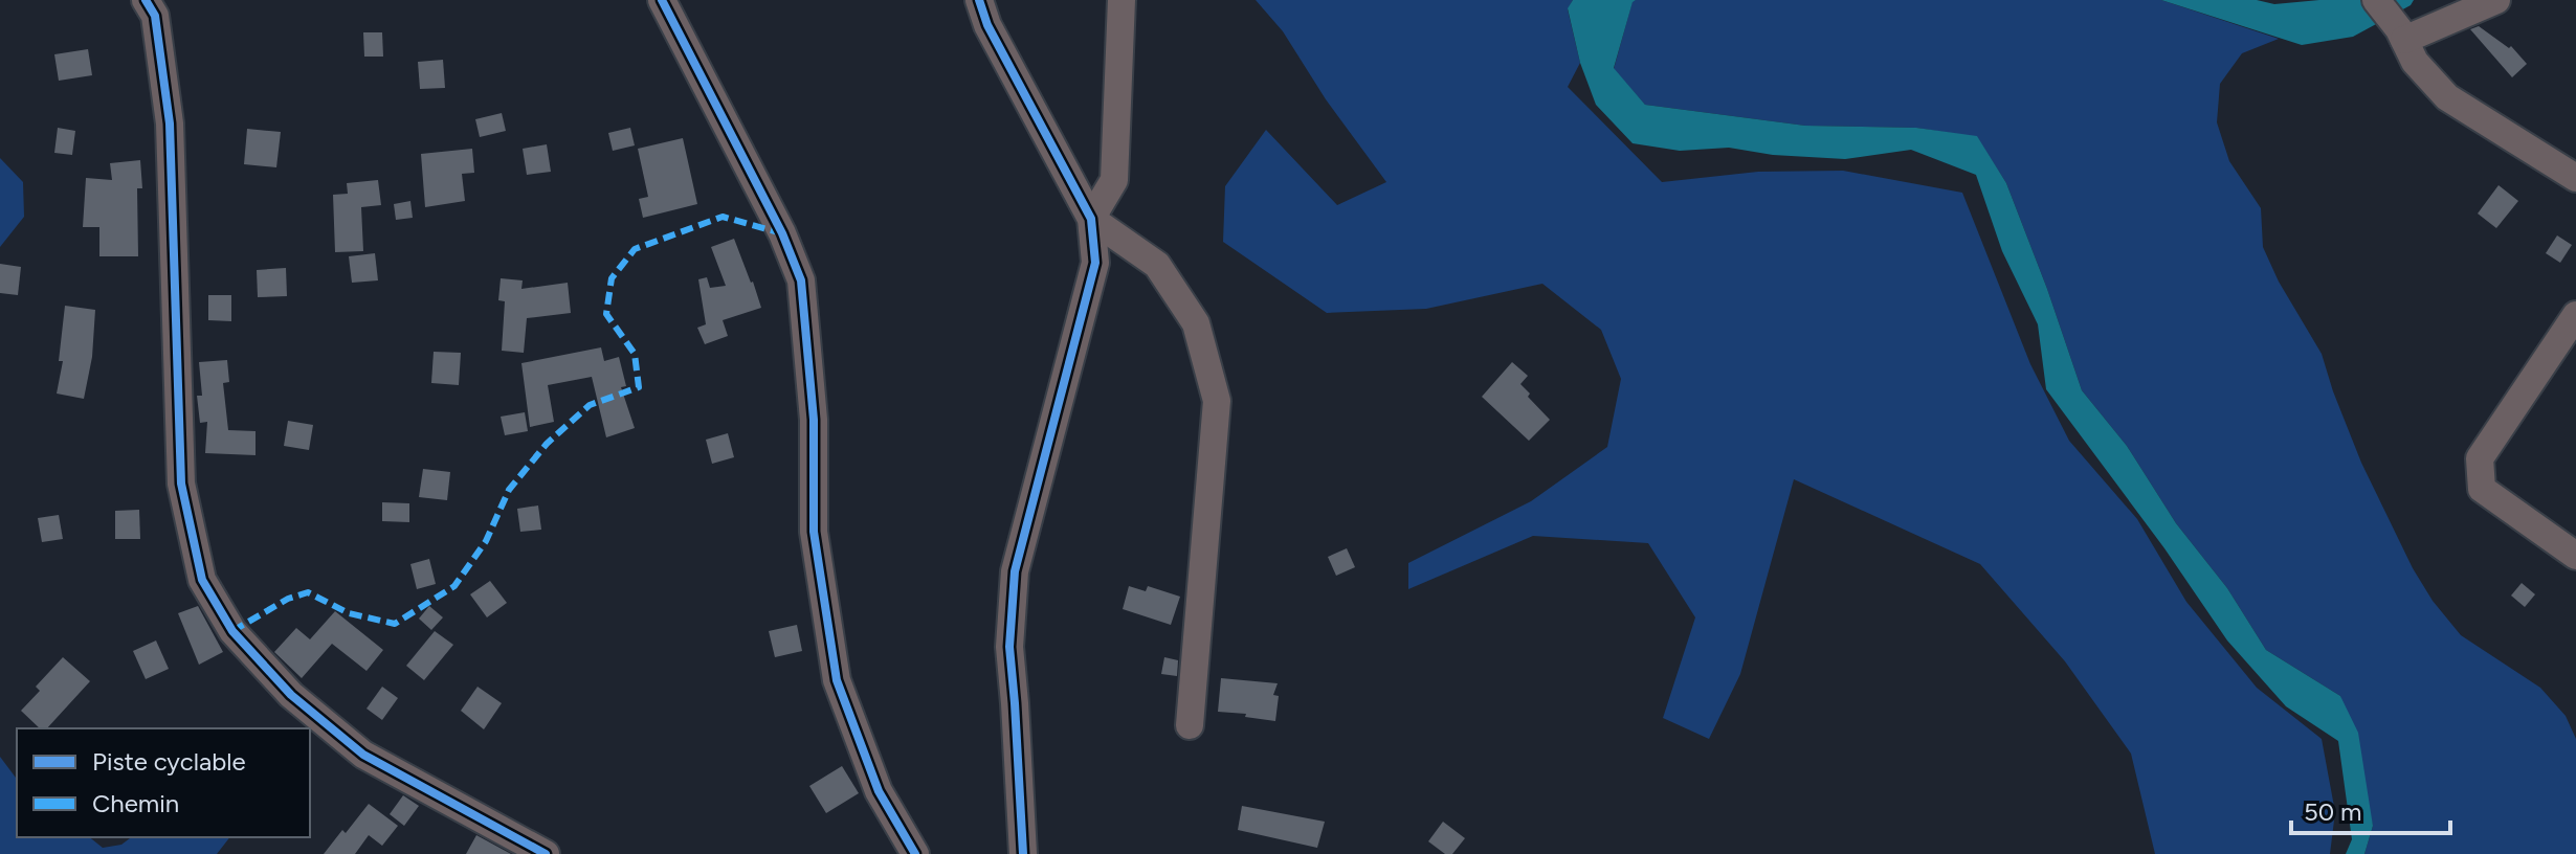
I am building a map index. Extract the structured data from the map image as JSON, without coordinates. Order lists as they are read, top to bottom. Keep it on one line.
{"legend":["Piste cyclable","Chemin"],"scale_bar":"50 m"}
